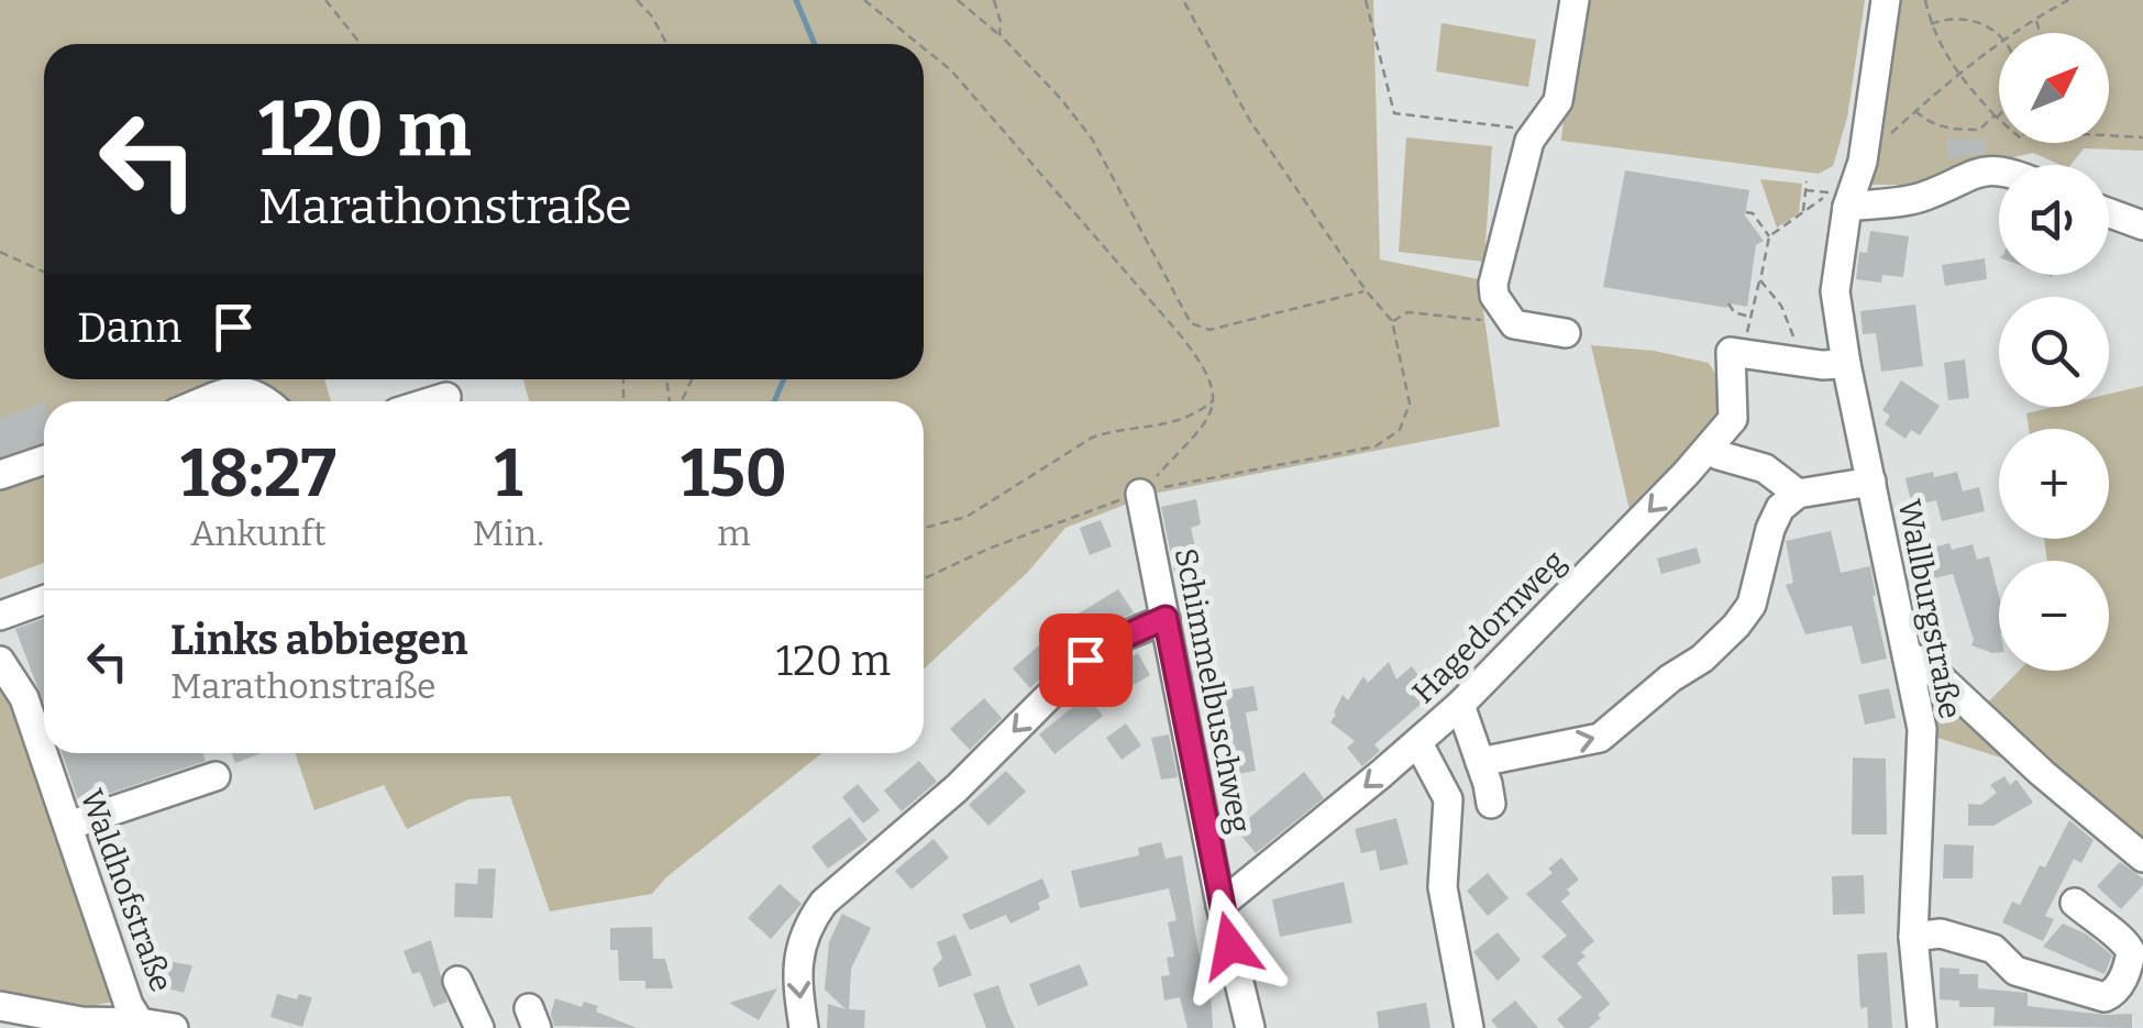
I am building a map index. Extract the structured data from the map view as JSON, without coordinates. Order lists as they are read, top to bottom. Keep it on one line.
{"streets":{"street":["Wallburgstraße","Hagedornweg","Schimmelbuschweg","Waldhofstraße"]},"crossings":[["Hagedornweg","Schimmelbuschweg"]],"north":"top right","page":{"map_buttons":["+","−"],"turn":["120 m","Marathonstraße"],"then":"Dann","eta":["18:27","Ankunft","1","Min.","150","m"],"list":[{"name":"Links abbiegen","note":"Marathonstraße","value":"120 m"}]}}
